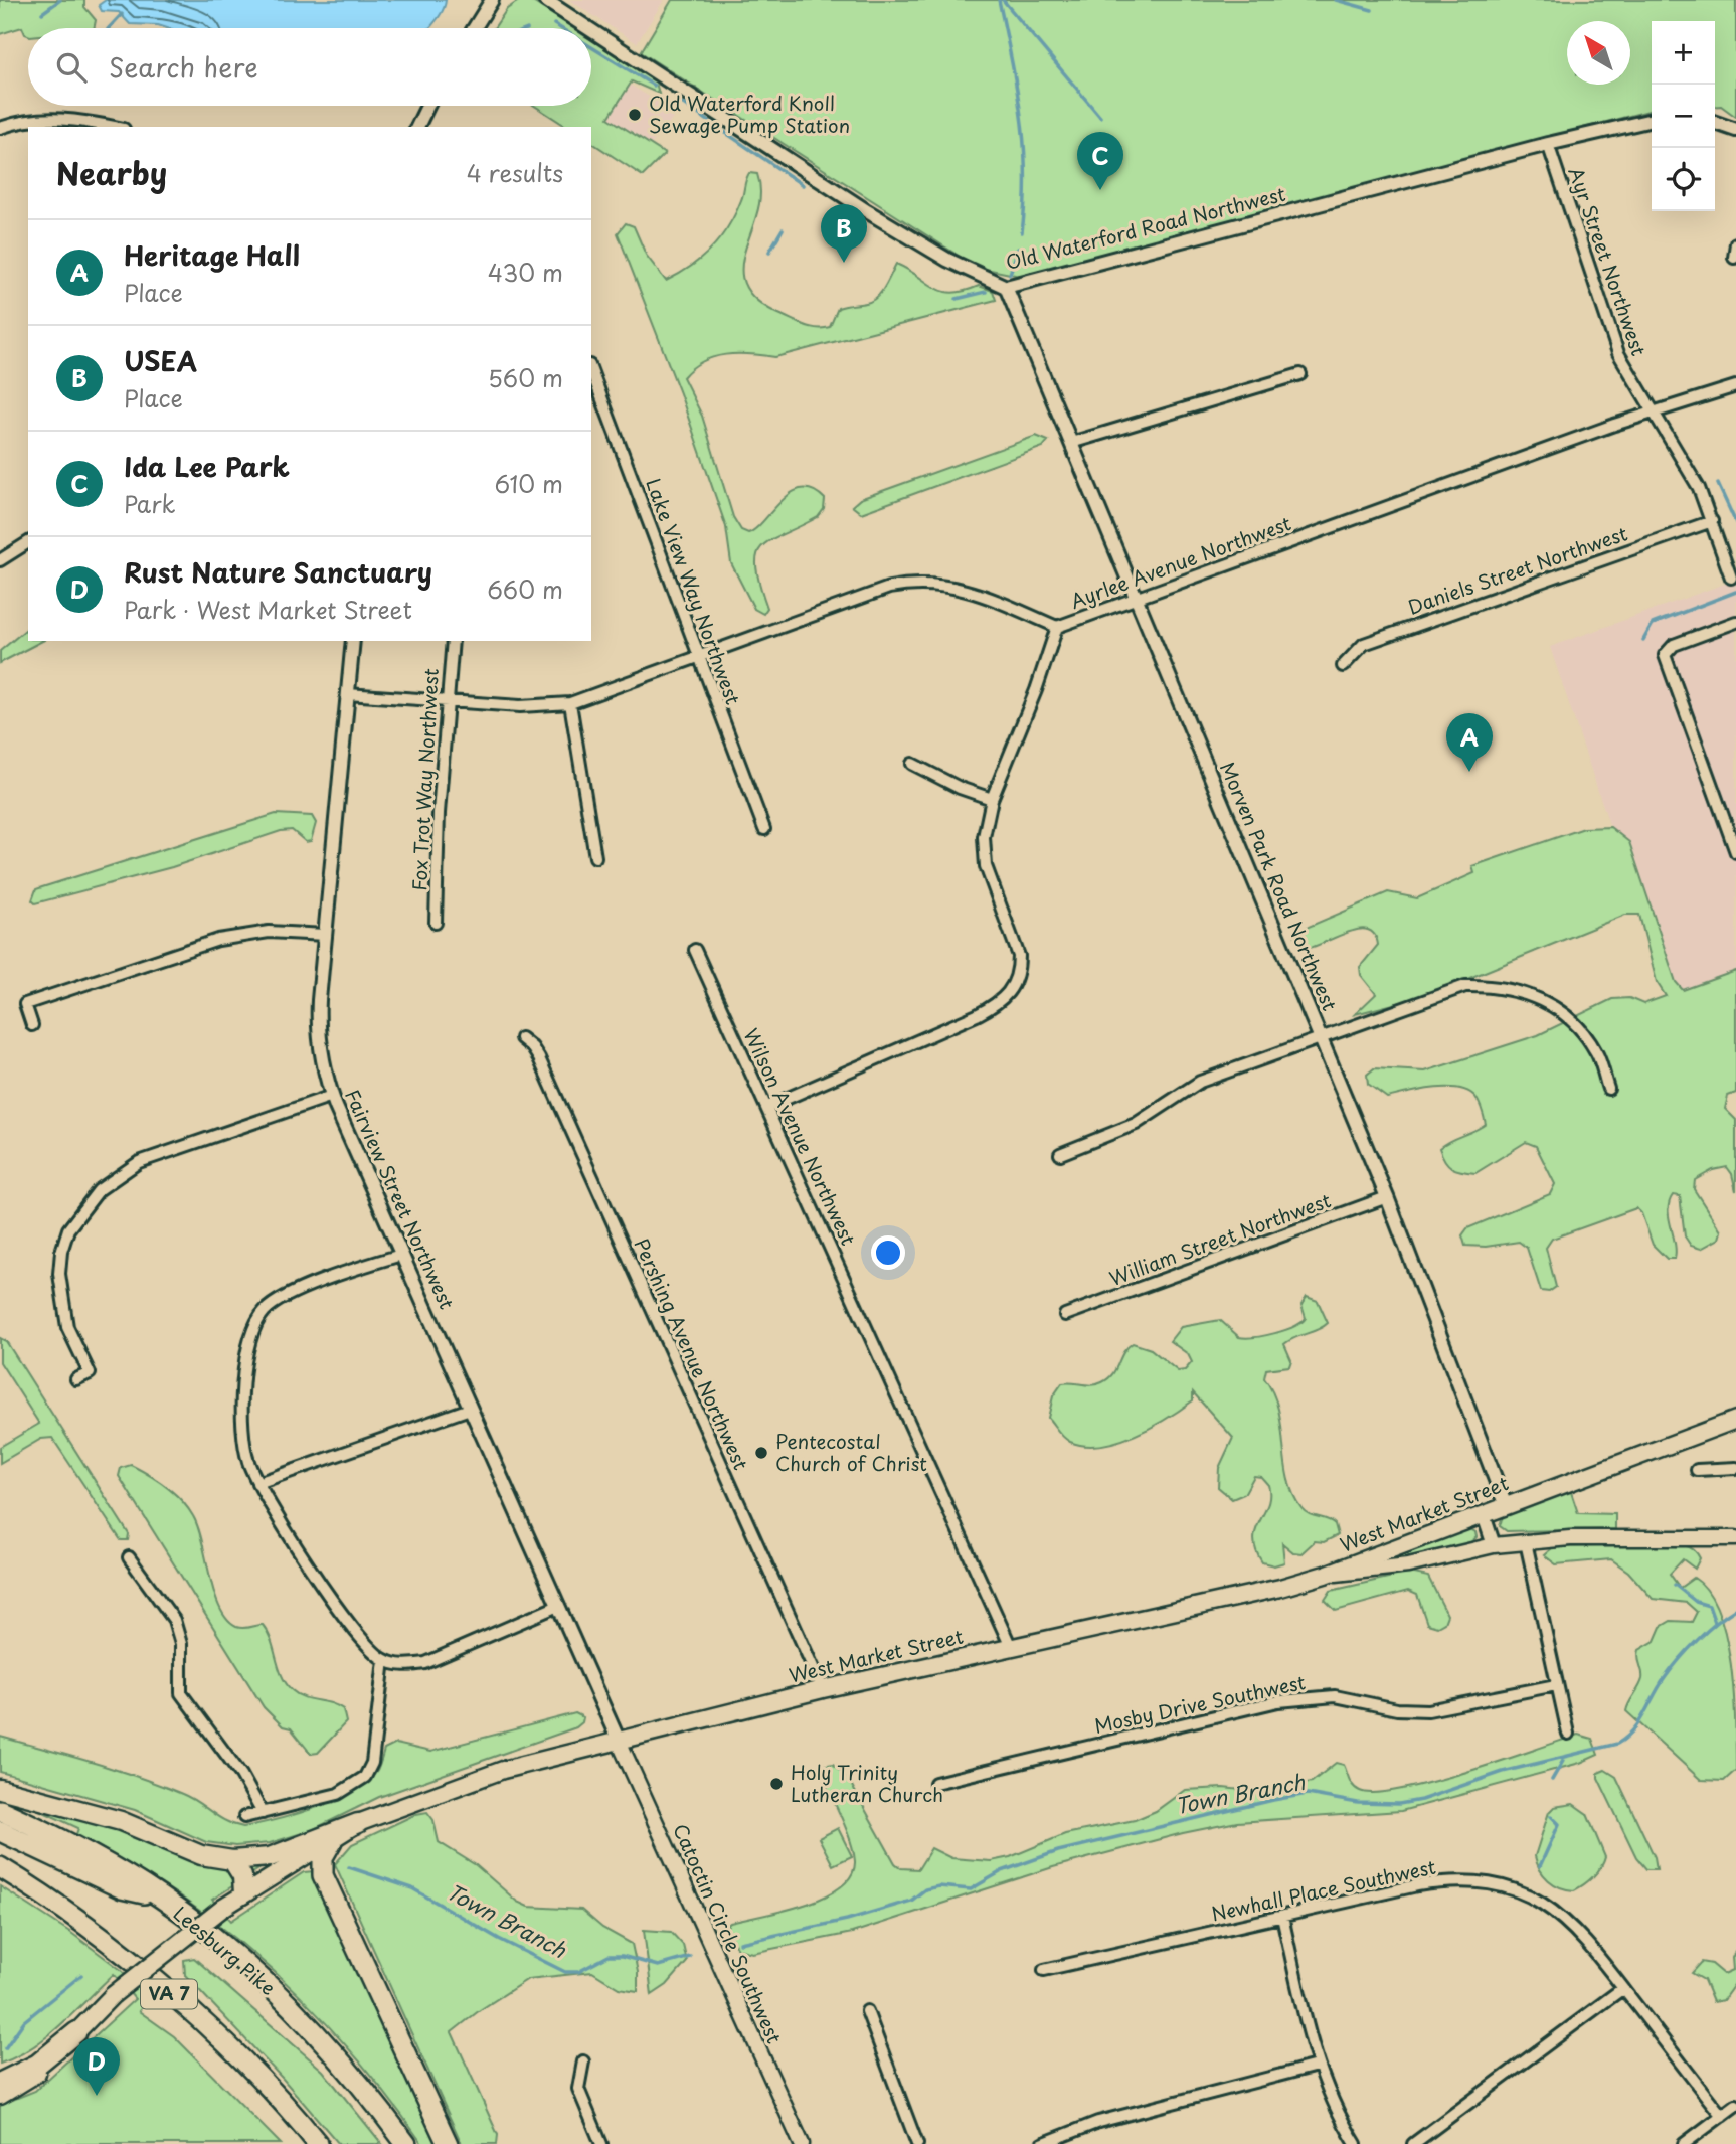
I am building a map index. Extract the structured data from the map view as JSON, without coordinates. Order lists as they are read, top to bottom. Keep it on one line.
{"streets":{"highway":["Leesburg Pike","VA 7"],"main road":["West Market Street","Catoctin Circle Southwest"],"street":["Old Waterford Road Northwest","Ayr Street Northwest","Ayrlee Avenue Northwest","Daniels Street Northwest","Lake View Way Northwest","Fox Trot Way Northwest","Morven Park Road Northwest","Wilson Avenue Northwest","Fairview Street Northwest","William Street Northwest","Pershing Avenue Northwest","Mosby Drive Southwest","Newhall Place Southwest"]},"crossings":[["Old Waterford Road Northwest","Ayr Street Northwest"],["Old Waterford Road Northwest","Morven Park Road Northwest"],["Ayr Street Northwest","Ayrlee Avenue Northwest"],["Ayr Street Northwest","Daniels Street Northwest"],["Ayrlee Avenue Northwest","Lake View Way Northwest"],["Ayrlee Avenue Northwest","Fox Trot Way Northwest"],["Ayrlee Avenue Northwest","Morven Park Road Northwest"],["Ayrlee Avenue Northwest","Fairview Street Northwest"],["Morven Park Road Northwest","William Street Northwest"],["Morven Park Road Northwest","West Market Street"],["Wilson Avenue Northwest","West Market Street"],["Fairview Street Northwest","West Market Street"],["Fairview Street Northwest","Catoctin Circle Southwest"],["Pershing Avenue Northwest","West Market Street"],["West Market Street","Catoctin Circle Southwest"]],"water":["Town Branch"],"places":["Old Waterford Knoll Sewage Pump Station","Pentecostal Church of Christ","Holy Trinity Lutheran Church"],"north":"top left","page":{"map_buttons":["+","−"],"search":"Search here","heading":["Nearby","4 results"],"pins":["C","B","A","D"],"list":[{"mark":"A","name":"Heritage Hall","note":"Place","value":"430 m"},{"mark":"B","name":"USEA","note":"Place","value":"560 m"},{"mark":"C","name":"Ida Lee Park","note":"Park","value":"610 m"},{"mark":"D","name":"Rust Nature Sanctuary","note":"Park · West Market Street","value":"660 m"}]}}
